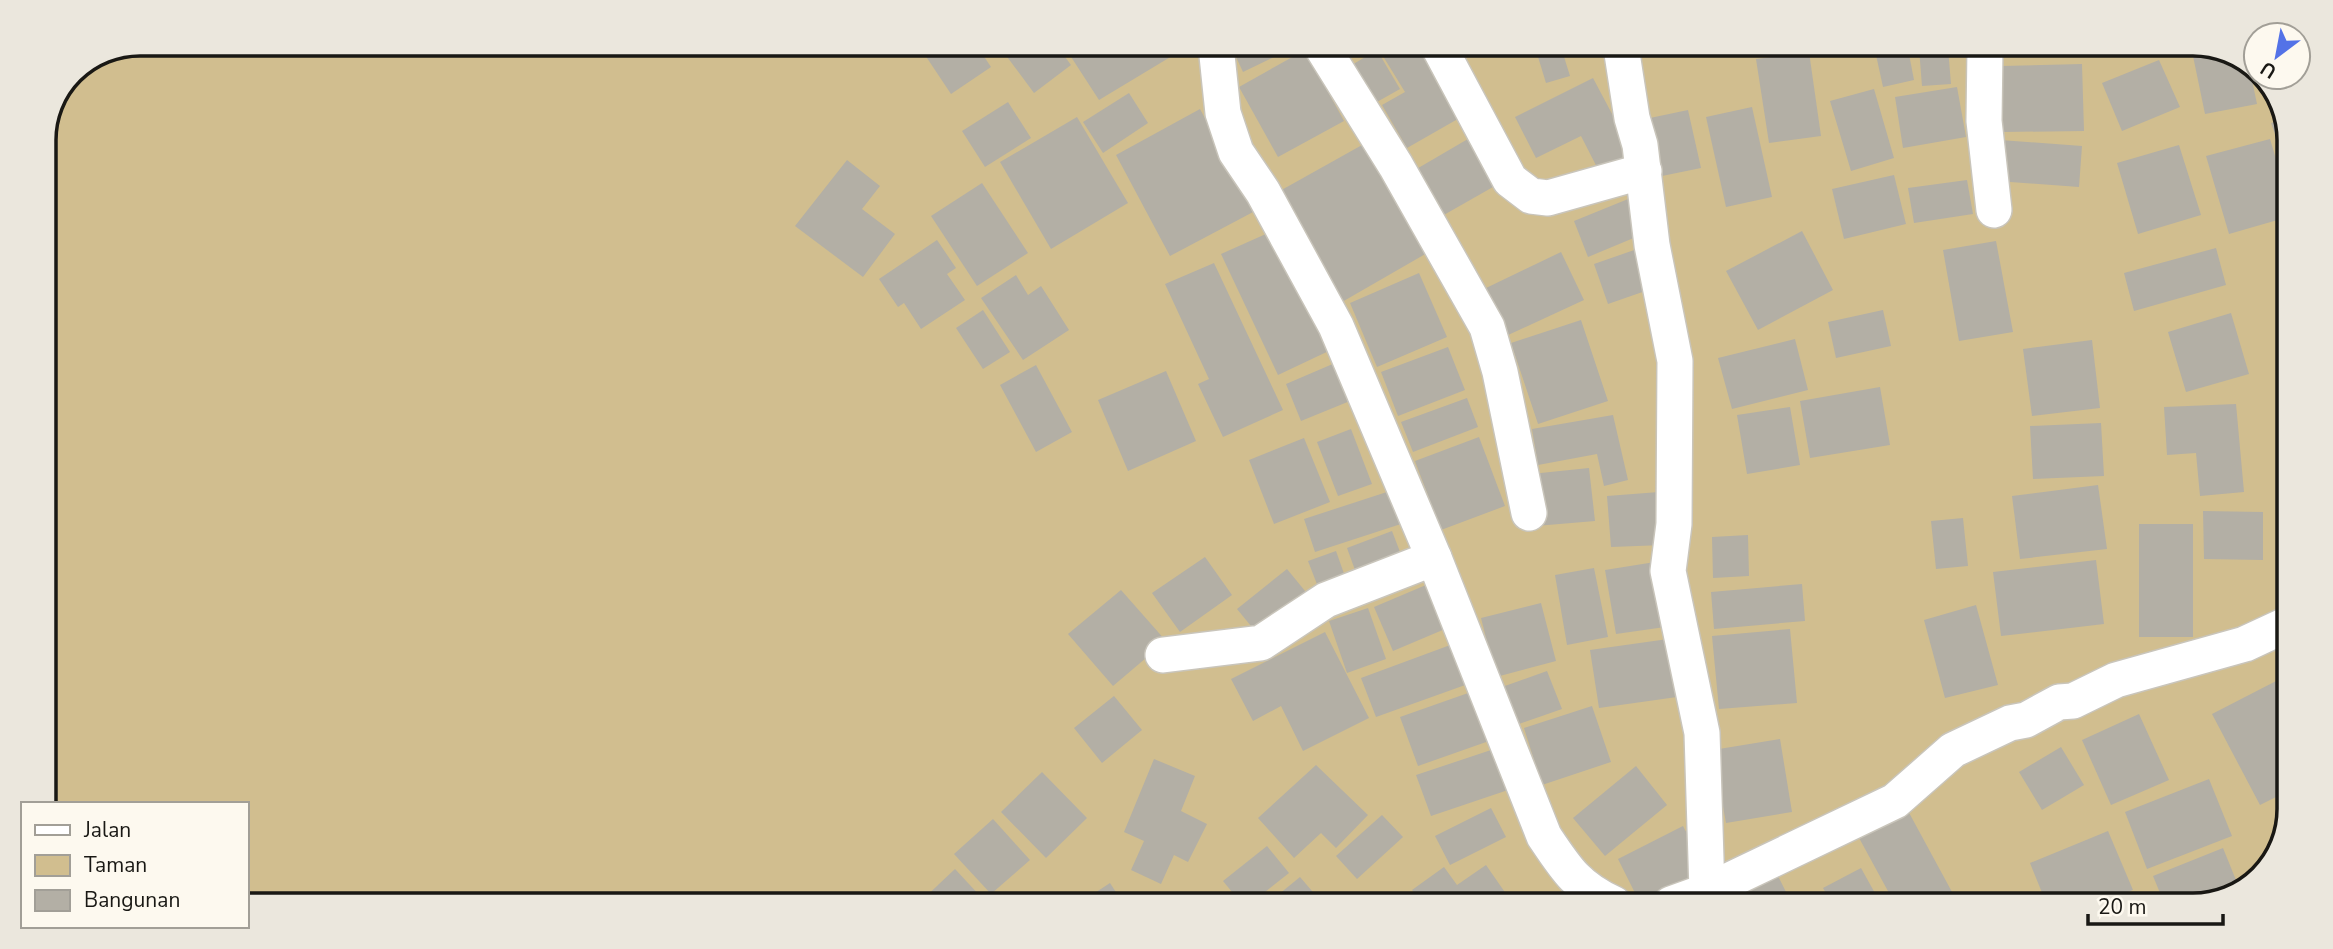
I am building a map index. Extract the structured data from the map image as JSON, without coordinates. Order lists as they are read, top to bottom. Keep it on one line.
{"legend":["Jalan","Taman","Bangunan"],"scale_bar":"20 m","north":"bottom left"}
